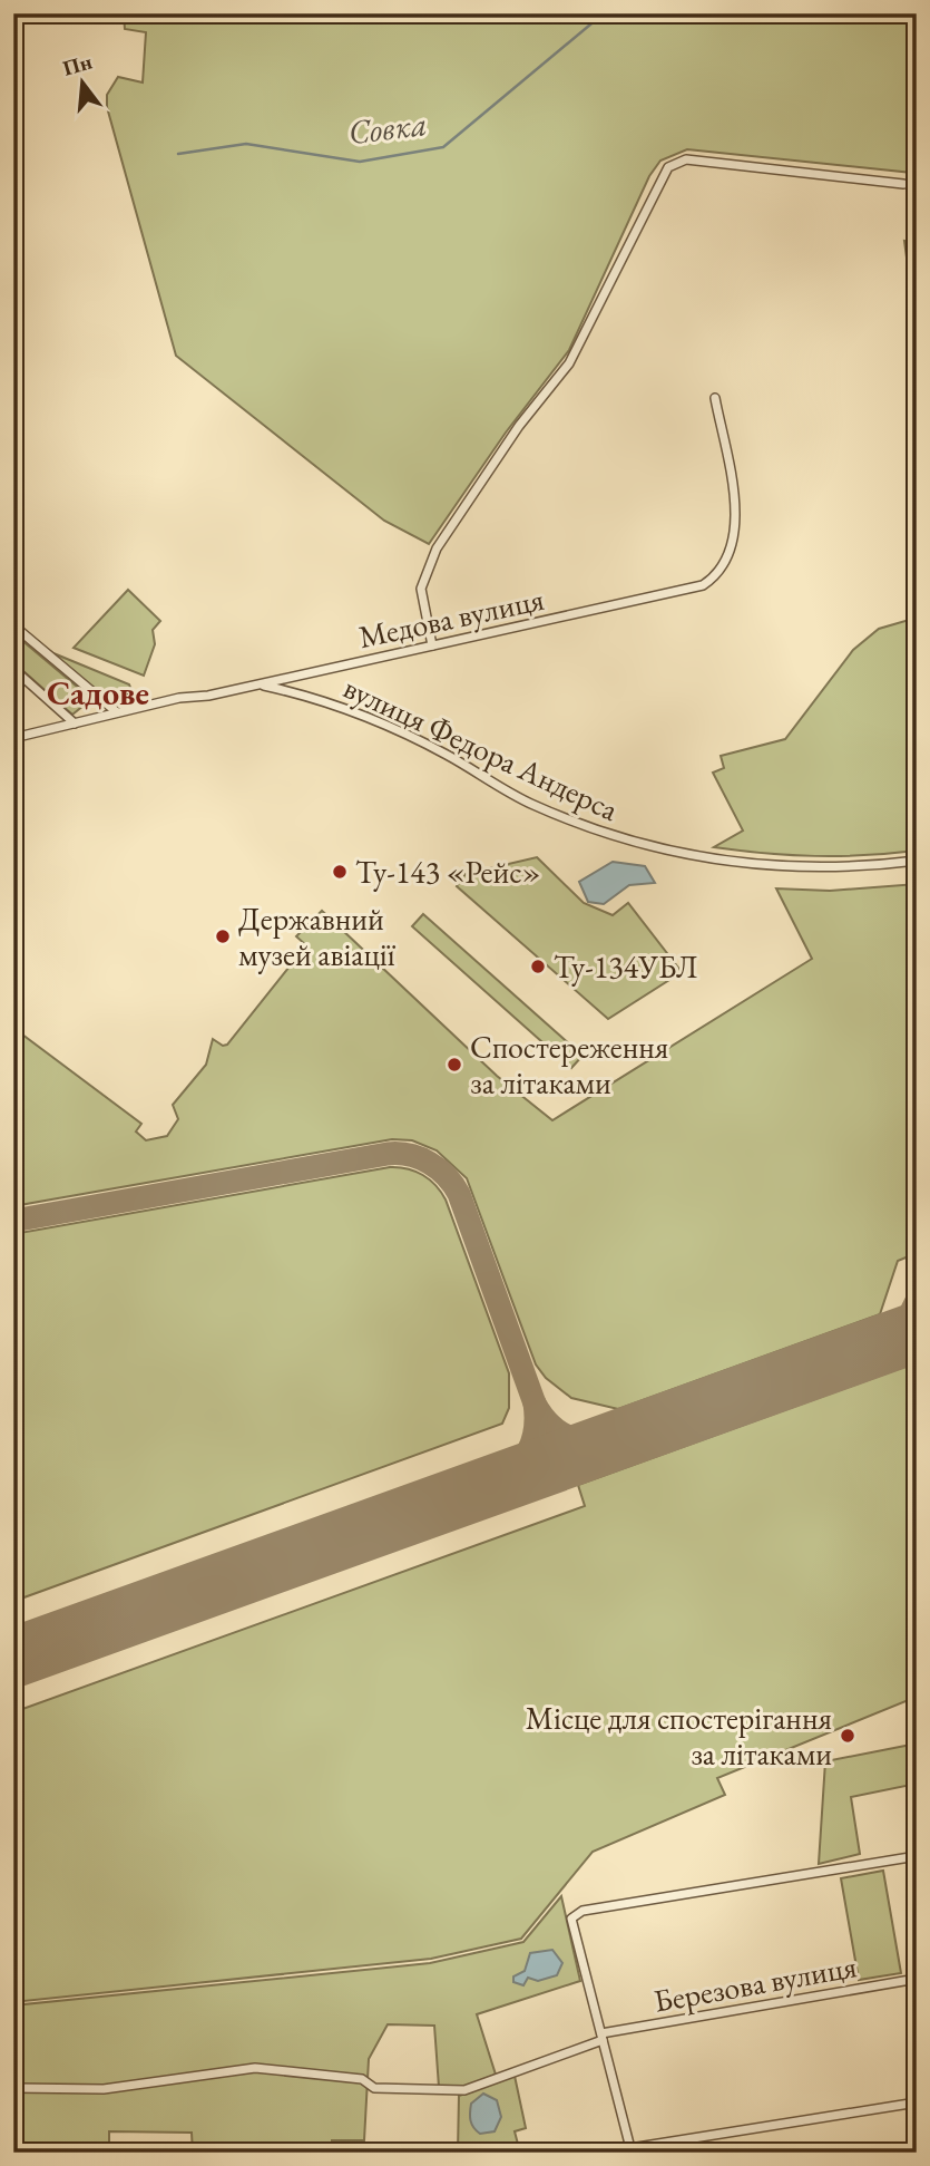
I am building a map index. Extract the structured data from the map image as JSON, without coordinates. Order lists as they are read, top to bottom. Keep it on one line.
{"streets":{"street":["Медова вулиця","вулиця Федора Андерса","Березова вулиця"]},"crossings":[["Медова вулиця","вулиця Федора Андерса"]],"districts":["Садове"],"water":["Совка"],"places":["Ту-143 «Рейс»","Державний музей авіації","Ту-134УБЛ","Спостереження за літаками","Місце для спостерігання за літаками"],"north":"top"}
